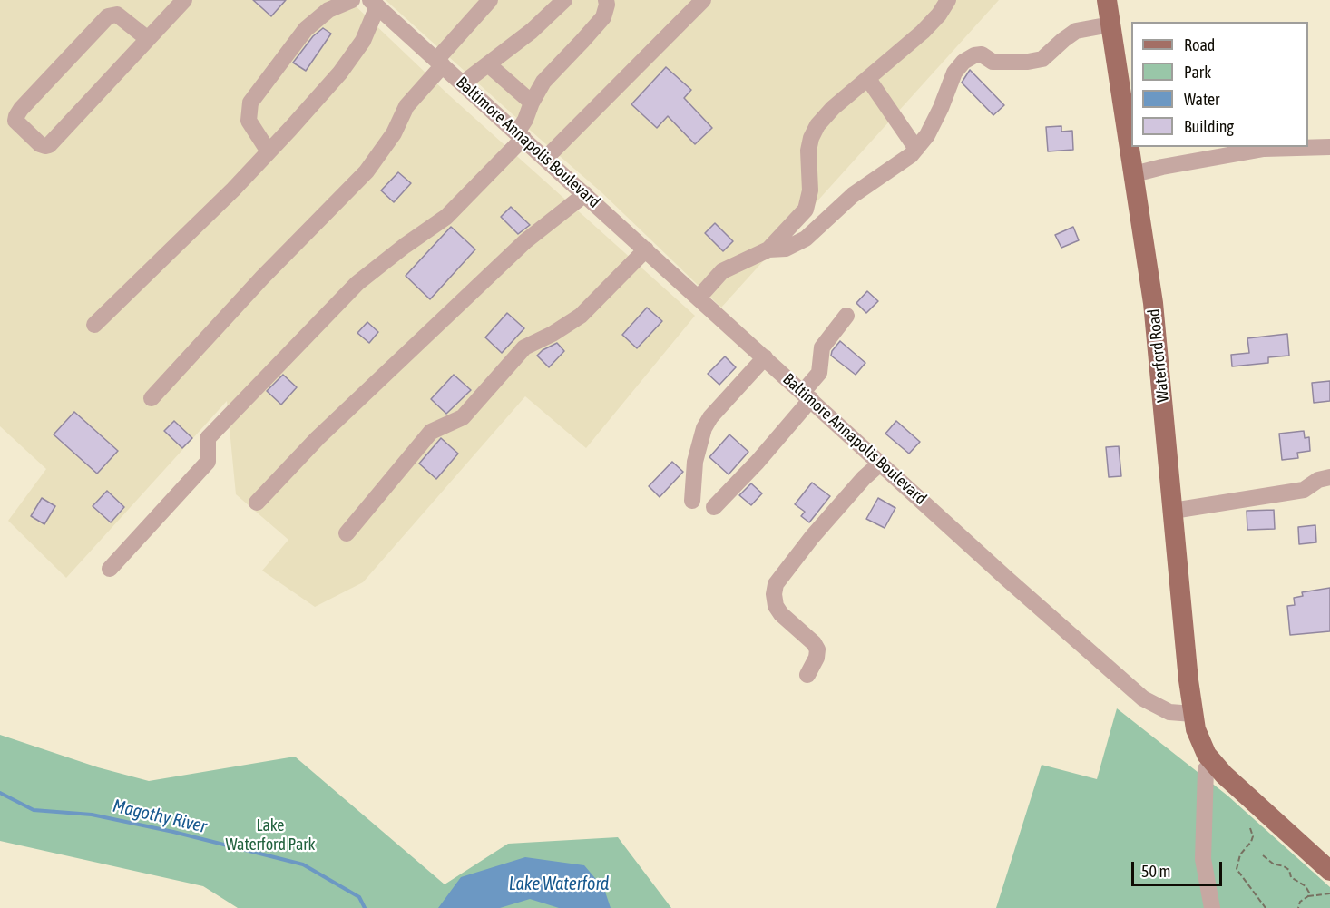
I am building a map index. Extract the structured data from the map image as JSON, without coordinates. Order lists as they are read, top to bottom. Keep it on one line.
{"streets":{"main road":["Waterford Road"],"street":["Baltimore Annapolis Boulevard"]},"crossings":[["Baltimore Annapolis Boulevard","Waterford Road"]],"water":["Magothy River","Lake Waterford"],"parks":["Lake Waterford Park"],"legend":["Road","Park","Water","Building"],"scale_bar":"50 m"}
